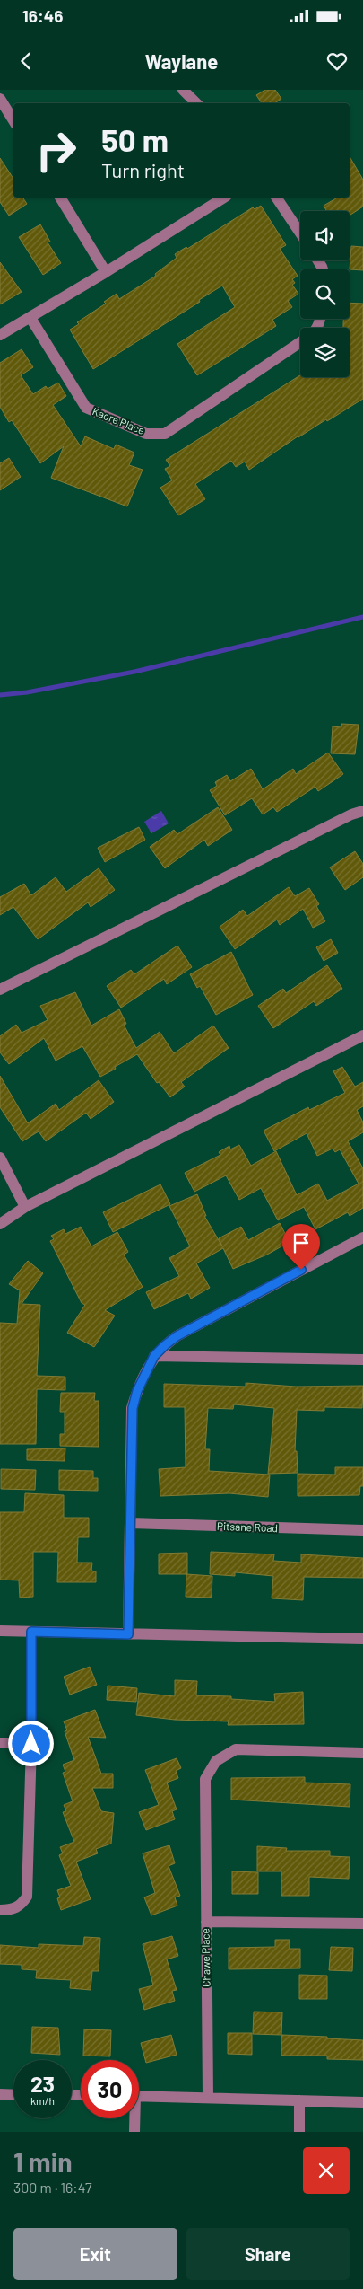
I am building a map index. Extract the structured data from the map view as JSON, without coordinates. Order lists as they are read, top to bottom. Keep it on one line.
{"streets":{"street":["Kaore Place","Pitsane Road","Chawe Place"]},"page":{"status":"16:46","header":"Waylane","turn":["50 m","Turn right"],"speed":"23 km/h","limit":"30","heading":["1 min","300 m · 16:47"],"buttons":["Exit","Share"]}}
